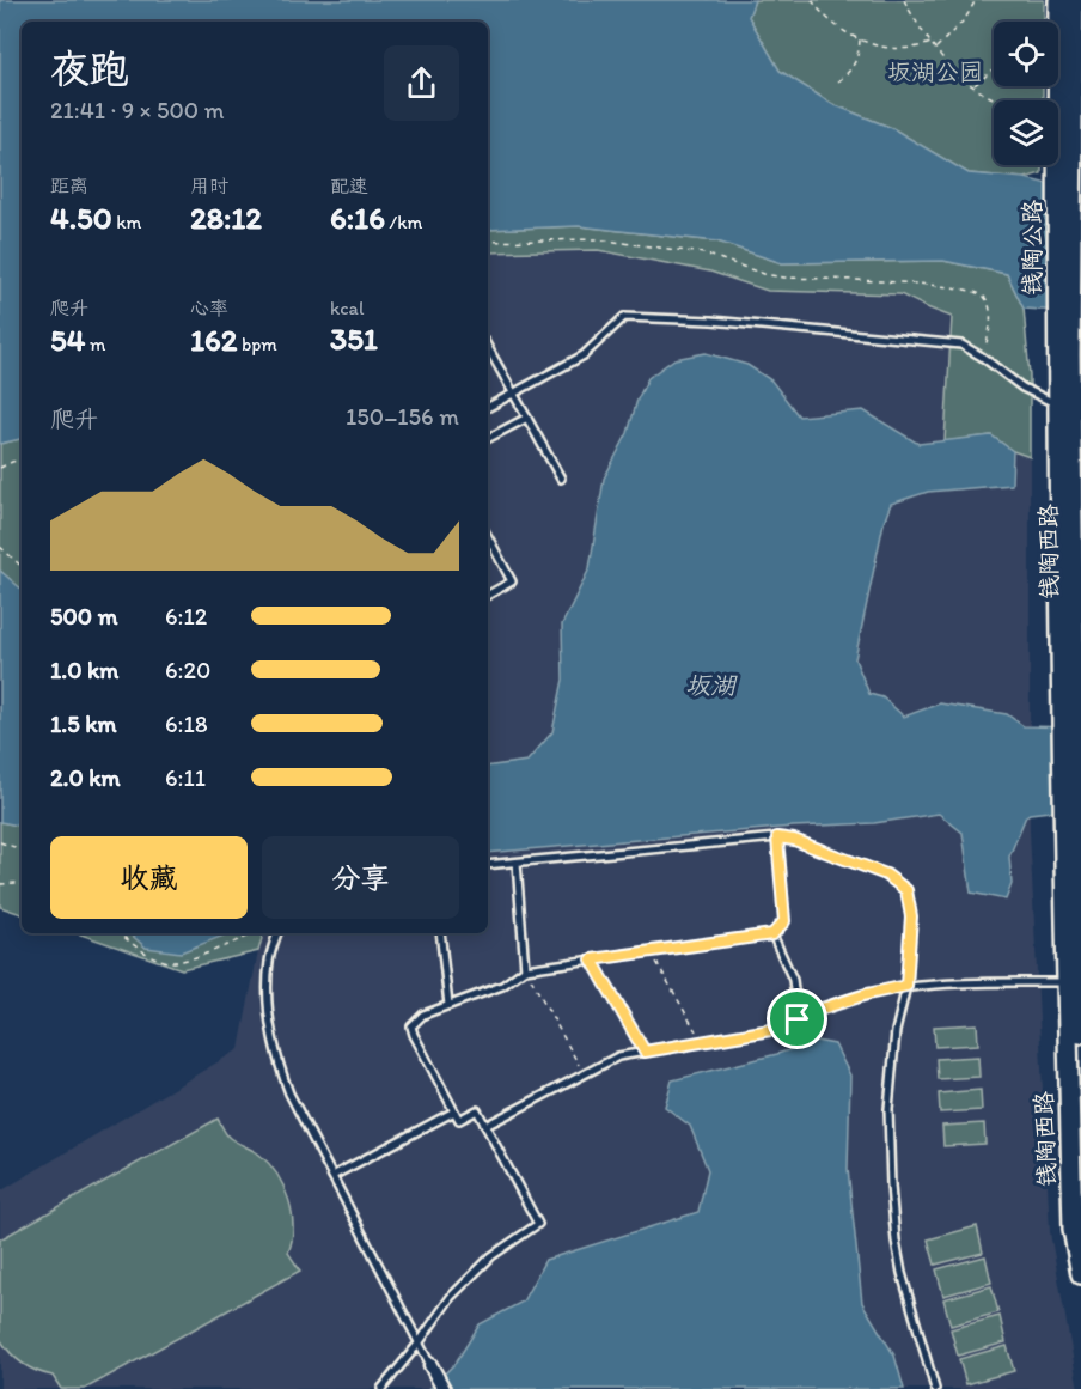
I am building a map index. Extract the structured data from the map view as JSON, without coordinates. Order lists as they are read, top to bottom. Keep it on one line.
{"streets":{"street":["钱陶西路"]},"water":["坂湖"],"parks":["坂湖公园"],"page":{"heading":["夜跑","21:41 · 9 × 500 m"],"stats":[["距离","4.50 km"],["用时","28:12"],["配速","6:16 /km"],["爬升","54 m"],["心率","162 bpm"],["kcal","351"]],"chart":["爬升","150–156 m"],"list":[{"name":"500 m","note":"6:12"},{"name":"1.0 km","note":"6:20"},{"name":"1.5 km","note":"6:18"},{"name":"2.0 km","note":"6:11"}],"buttons":["收藏","分享"]}}
